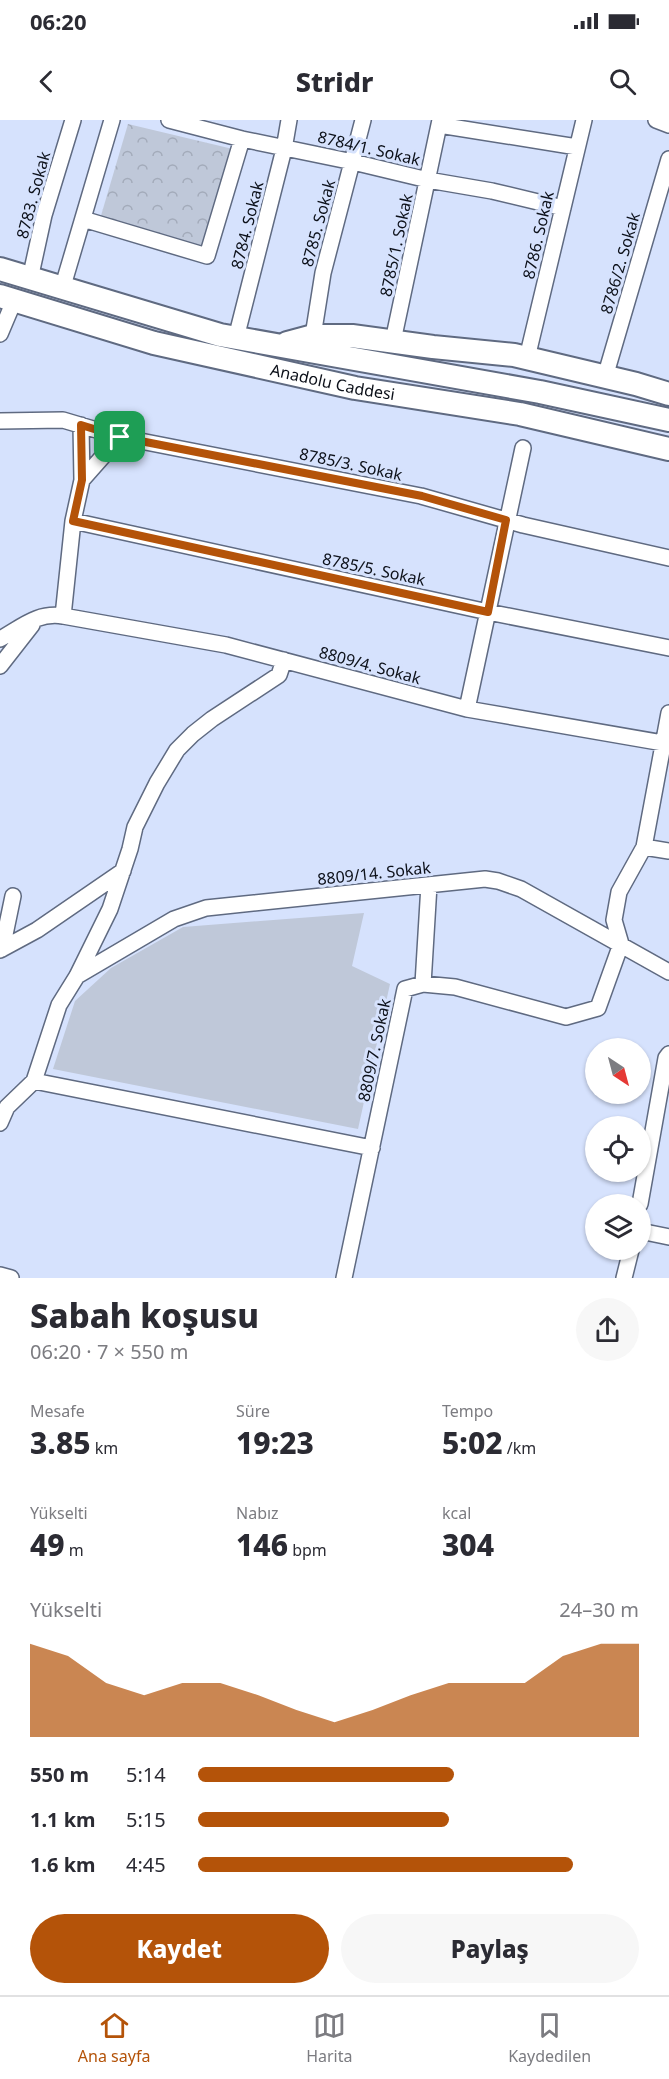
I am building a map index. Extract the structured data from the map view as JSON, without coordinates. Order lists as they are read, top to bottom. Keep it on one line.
{"streets":{"highway":["Anadolu Caddesi"],"street":["8784/1. Sokak","8783. Sokak","8785. Sokak","8784. Sokak","8786. Sokak","8785/1. Sokak","8786/2. Sokak","8785/3. Sokak","8785/5. Sokak","8809/4. Sokak","8809/14. Sokak","8809/7. Sokak"]},"crossings":[["8784/1. Sokak","8785. Sokak"],["8784/1. Sokak","8784. Sokak"],["8784/1. Sokak","8786. Sokak"],["8784/1. Sokak","8785/1. Sokak"],["8783. Sokak","Anadolu Caddesi"],["8784. Sokak","Anadolu Caddesi"]],"north":"bottom right","page":{"status":"06:20","header":"Stridr","heading":["Sabah koşusu","06:20 · 7 × 550 m"],"stats":[["Mesafe","3.85 km"],["Süre","19:23"],["Tempo","5:02 /km"],["Yükselti","49 m"],["Nabız","146 bpm"],["kcal","304"]],"chart":["Yükselti","24–30 m"],"list":[{"name":"550 m","note":"5:14"},{"name":"1.1 km","note":"5:15"},{"name":"1.6 km","note":"4:45"}],"buttons":["Kaydet","Paylaş"],"tabs":["Ana sayfa","Harita","Kaydedilen"]}}
